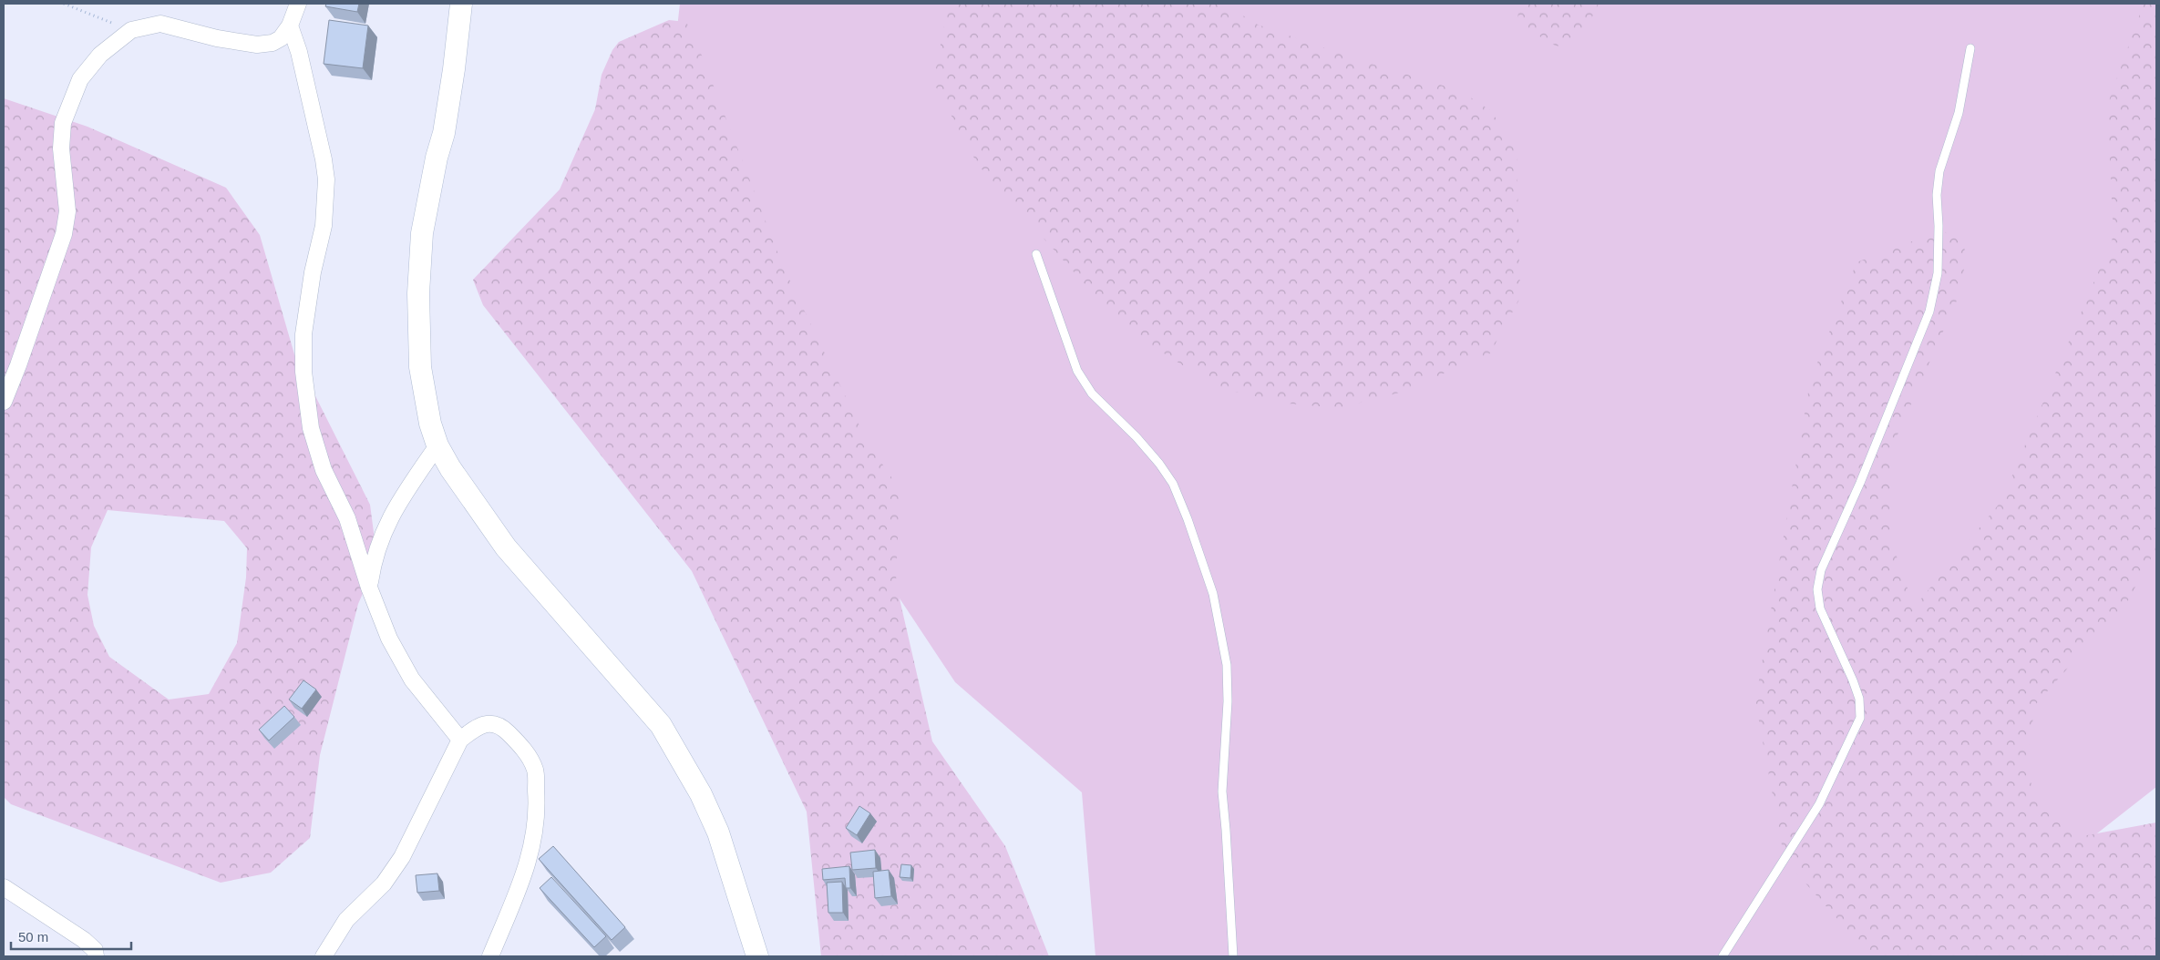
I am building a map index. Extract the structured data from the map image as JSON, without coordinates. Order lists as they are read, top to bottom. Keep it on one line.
{"scale_bar":"50 m"}
